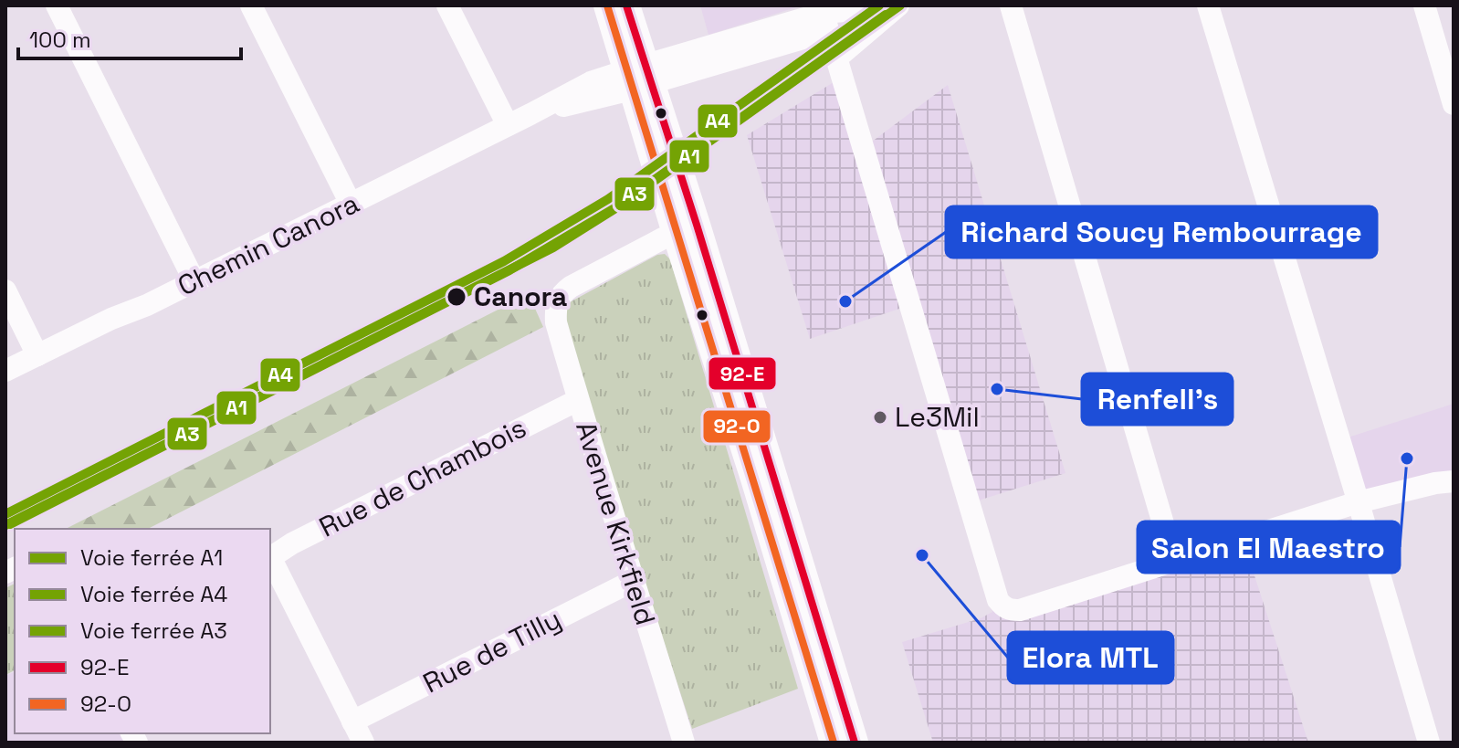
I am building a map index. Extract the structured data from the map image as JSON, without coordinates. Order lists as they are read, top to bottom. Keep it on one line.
{"streets":{"street":["Chemin Canora","Rue de Chambois","Avenue Kirkfield","Rue de Tilly"]},"crossings":[["Rue de Chambois","Avenue Kirkfield"],["Avenue Kirkfield","Rue de Tilly"]],"places":["Canora","Richard Soucy Rembourrage","Renfell's","Le3Mil","Salon El Maestro","Elora MTL"],"lines":["rail line A1","rail line A4","transit line 92-E","transit line 92-O","rail line A3"],"legend":["Voie ferrée A1","Voie ferrée A4","Voie ferrée A3","92-E","92-O"],"scale_bar":"100 m"}
